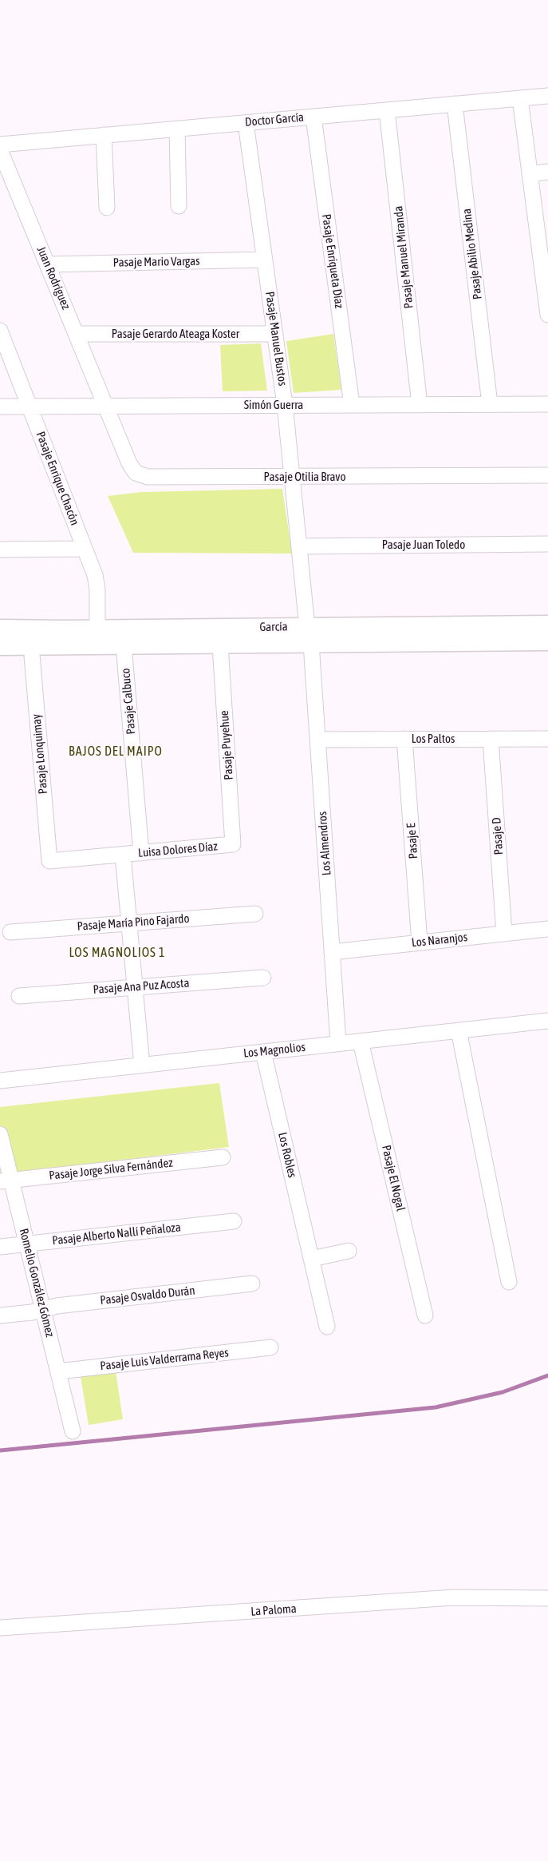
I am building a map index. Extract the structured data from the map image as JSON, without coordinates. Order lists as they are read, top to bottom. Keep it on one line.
{"streets":{"street":["Doctor García","Pasaje Abilio Medina","Pasaje Manuel Miranda","Pasaje Enriqueta Díaz","Pasaje Mario Vargas","Juan Rodríguez","Pasaje Gerardo Ateaga Koster","Pasaje Manuel Bustos","Simón Guerra","Pasaje Otilia Bravo","Pasaje Enrique Chacón","Pasaje Juan Toledo","García","Pasaje Calbuco","Los Paltos","Pasaje Puyehue","Pasaje Lonquimay","Pasaje D","Pasaje E","Los Almendros","Luisa Dolores Díaz","Pasaje María Pino Fajardo","Los Naranjos","Pasaje Ana Puz Acosta","Los Magnolios","Los Robles","Pasaje Jorge Silva Fernández","Pasaje El Nogal","Pasaje Alberto Nallí Peñaloza","Romelio González Gómez","Pasaje Osvaldo Durán","Pasaje Luis Valderrama Reyes","La Paloma"]},"crossings":[["Doctor García","Pasaje Abilio Medina"],["Doctor García","Pasaje Manuel Miranda"],["Doctor García","Pasaje Enriqueta Díaz"],["Doctor García","Pasaje Manuel Bustos"],["Pasaje Abilio Medina","Simón Guerra"],["Pasaje Manuel Miranda","Simón Guerra"],["Pasaje Enriqueta Díaz","Simón Guerra"],["Pasaje Mario Vargas","Juan Rodríguez"],["Pasaje Mario Vargas","Pasaje Manuel Bustos"],["Juan Rodríguez","Pasaje Gerardo Ateaga Koster"],["Juan Rodríguez","Simón Guerra"],["Juan Rodríguez","Pasaje Otilia Bravo"],["Pasaje Gerardo Ateaga Koster","Pasaje Manuel Bustos"],["Pasaje Manuel Bustos","Simón Guerra"],["Pasaje Manuel Bustos","Pasaje Otilia Bravo"],["Pasaje Manuel Bustos","Pasaje Juan Toledo"],["Pasaje Manuel Bustos","García"],["Simón Guerra","Pasaje Otilia Bravo"],["Simón Guerra","Pasaje Enrique Chacón"],["Pasaje Enrique Chacón","García"],["García","Pasaje Calbuco"],["García","Pasaje Puyehue"],["García","Pasaje Lonquimay"],["García","Los Almendros"],["Pasaje Calbuco","Luisa Dolores Díaz"],["Los Paltos","Pasaje D"],["Los Paltos","Pasaje E"],["Los Paltos","Los Almendros"],["Pasaje Puyehue","Luisa Dolores Díaz"],["Pasaje Lonquimay","Luisa Dolores Díaz"],["Pasaje D","Los Naranjos"],["Pasaje E","Los Naranjos"],["Los Almendros","Los Naranjos"],["Los Almendros","Los Magnolios"],["Luisa Dolores Díaz","Pasaje María Pino Fajardo"],["Luisa Dolores Díaz","Pasaje Ana Puz Acosta"],["Luisa Dolores Díaz","Los Magnolios"],["Los Magnolios","Los Robles"],["Los Magnolios","Pasaje El Nogal"],["Pasaje Jorge Silva Fernández","Romelio González Gómez"],["Pasaje Alberto Nallí Peñaloza","Romelio González Gómez"],["Romelio González Gómez","Pasaje Osvaldo Durán"],["Romelio González Gómez","Pasaje Luis Valderrama Reyes"]],"districts":["BAJOS DEL MAIPO","LOS MAGNOLIOS 1"]}
